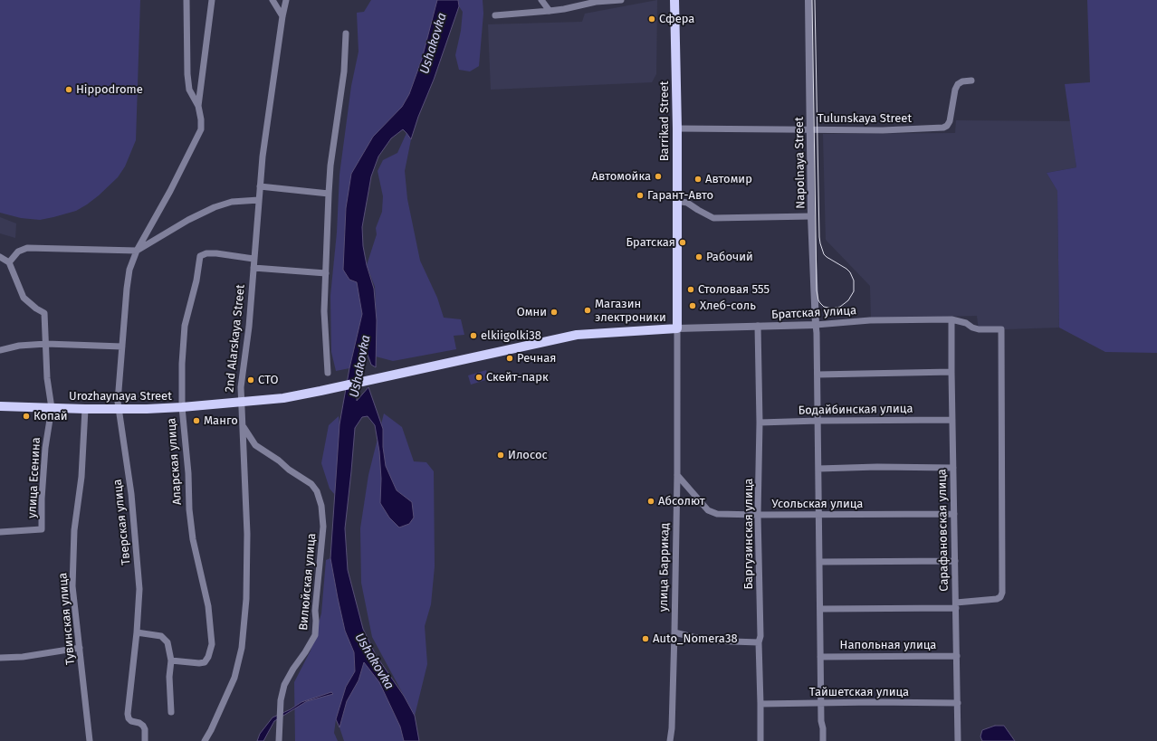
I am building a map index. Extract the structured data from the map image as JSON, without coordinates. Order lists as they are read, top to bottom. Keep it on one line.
{"streets":{"main road":["Barrikad Street","Urozhaynaya Street"],"street":["Tulunskaya Street","Napolnaya Street","Братская улица","2nd Alarskaya Street","Бодайбинская улица","Аларская улица","улица Есенина","Усольская улица","Тверская улица","Сарафановская улица","Баргузинская улица","улица Баррикад","Вилюйская улица","Тувинская улица","Напольная улица","Тайшетская улица"]},"crossings":[["Tulunskaya Street","Barrikad Street"],["Tulunskaya Street","Napolnaya Street"],["Barrikad Street","Братская улица"],["Barrikad Street","Urozhaynaya Street"],["Barrikad Street","улица Баррикад"],["Napolnaya Street","Братская улица"],["Братская улица","Urozhaynaya Street"],["Братская улица","Сарафановская улица"],["Братская улица","Баргузинская улица"],["Братская улица","улица Баррикад"],["2nd Alarskaya Street","Urozhaynaya Street"],["2nd Alarskaya Street","Аларская улица"],["Urozhaynaya Street","Аларская улица"],["Urozhaynaya Street","улица Есенина"],["Urozhaynaya Street","Тверская улица"],["Urozhaynaya Street","улица Баррикад"],["Urozhaynaya Street","Тувинская улица"],["Бодайбинская улица","Сарафановская улица"],["Бодайбинская улица","Баргузинская улица"],["Усольская улица","Сарафановская улица"],["Усольская улица","Баргузинская улица"],["Усольская улица","улица Баррикад"],["Сарафановская улица","Напольная улица"],["Сарафановская улица","Тайшетская улица"],["Баргузинская улица","Тайшетская улица"]],"water":["Ushakovka"],"places":["Сфера","Hippodrome","Автомойка","Автомир","Гарант-Авто","Братская","Рабочий","Столовая 555","Хлеб-соль","Магазин электроники","Омни","elkiigolki38","Речная","Скейт-парк","СТО","Копай","Манго","Илосос","Абсолют","Auto_Nomera38"]}
